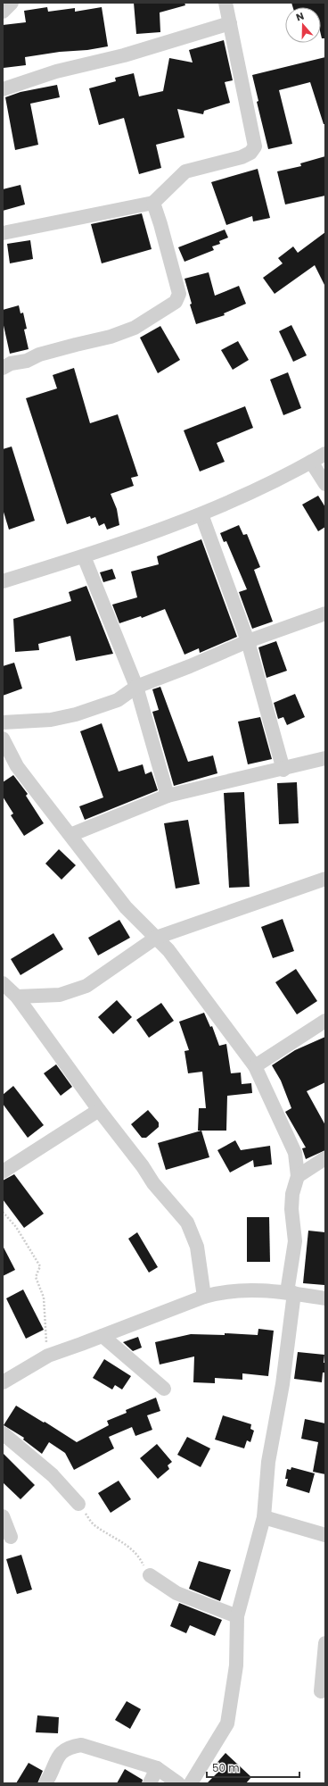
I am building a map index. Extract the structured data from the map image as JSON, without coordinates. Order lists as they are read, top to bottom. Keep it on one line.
{"scale_bar":"50 m","north":"top"}
